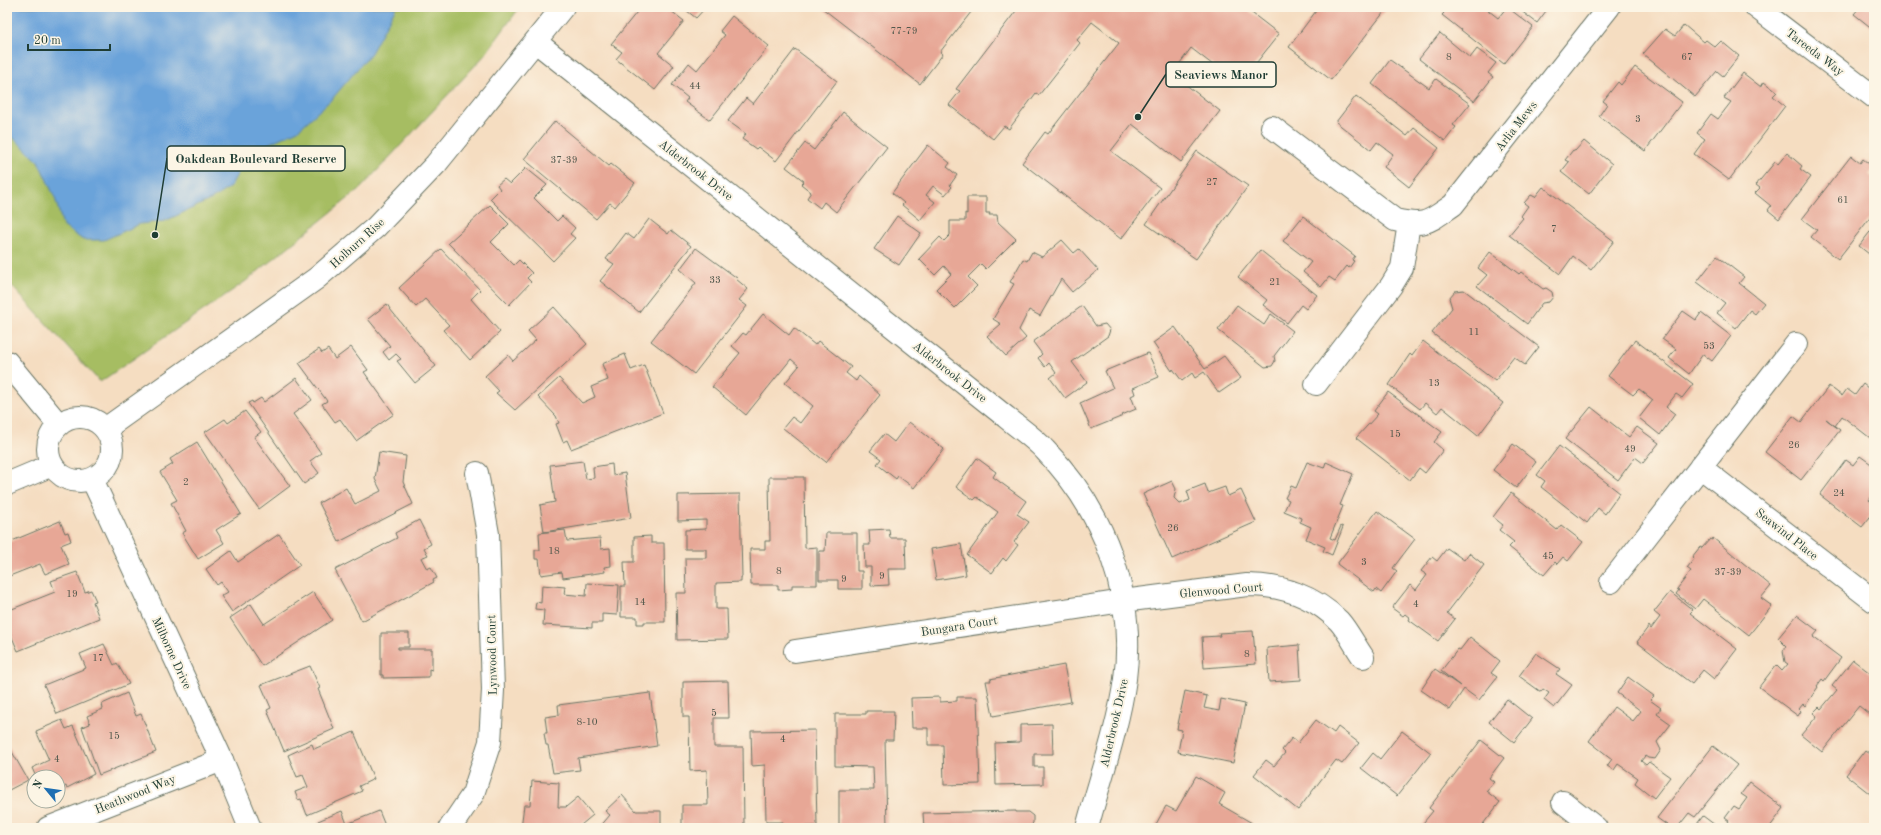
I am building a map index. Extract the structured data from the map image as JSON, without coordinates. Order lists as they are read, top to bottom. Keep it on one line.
{"streets":{"street":["Tareeda Way","Arlia Mews","Alderbrook Drive","Holburn Rise","Seawind Place","Glenwood Court","Bungara Court","Milborne Drive","Lynwood Court","Heathwood Way"]},"crossings":[["Alderbrook Drive","Holburn Rise"],["Alderbrook Drive","Glenwood Court"],["Alderbrook Drive","Bungara Court"],["Holburn Rise","Milborne Drive"],["Glenwood Court","Bungara Court"],["Milborne Drive","Heathwood Way"]],"places":["Seaviews Manor","Oakdean Boulevard Reserve"],"house_numbers":["77-79","8","67","44","3","37-39","27","61","7","33","21","11","53","13","15","26","49","2","24","26","18","45","3","8","37-39","9","9","19","14","4","8","17","5","8-10","15","4","4"],"scale_bar":"20 m","north":"top left"}
